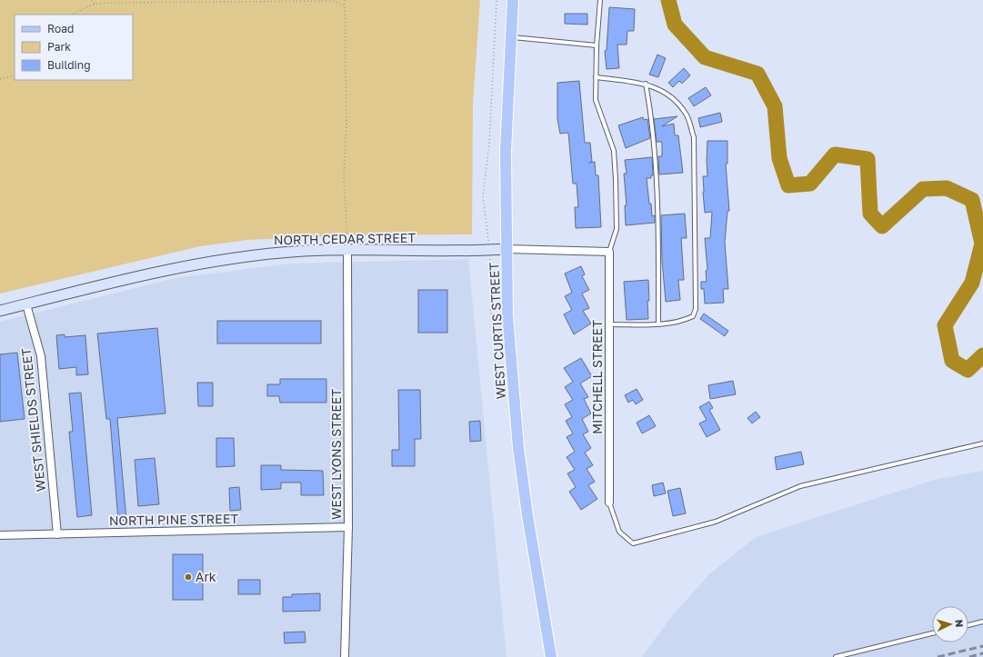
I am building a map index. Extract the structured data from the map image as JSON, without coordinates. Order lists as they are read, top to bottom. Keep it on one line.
{"streets":{"main road":["WEST CURTIS STREET"],"street":["NORTH CEDAR STREET","MITCHELL STREET","WEST SHIELDS STREET","WEST LYONS STREET","NORTH PINE STREET"]},"crossings":[["NORTH CEDAR STREET","WEST CURTIS STREET"],["NORTH CEDAR STREET","MITCHELL STREET"],["NORTH CEDAR STREET","WEST SHIELDS STREET"],["NORTH CEDAR STREET","WEST LYONS STREET"],["WEST SHIELDS STREET","NORTH PINE STREET"],["WEST LYONS STREET","NORTH PINE STREET"]],"places":["Ark"],"legend":["Road","Park","Building"],"north":"right"}
